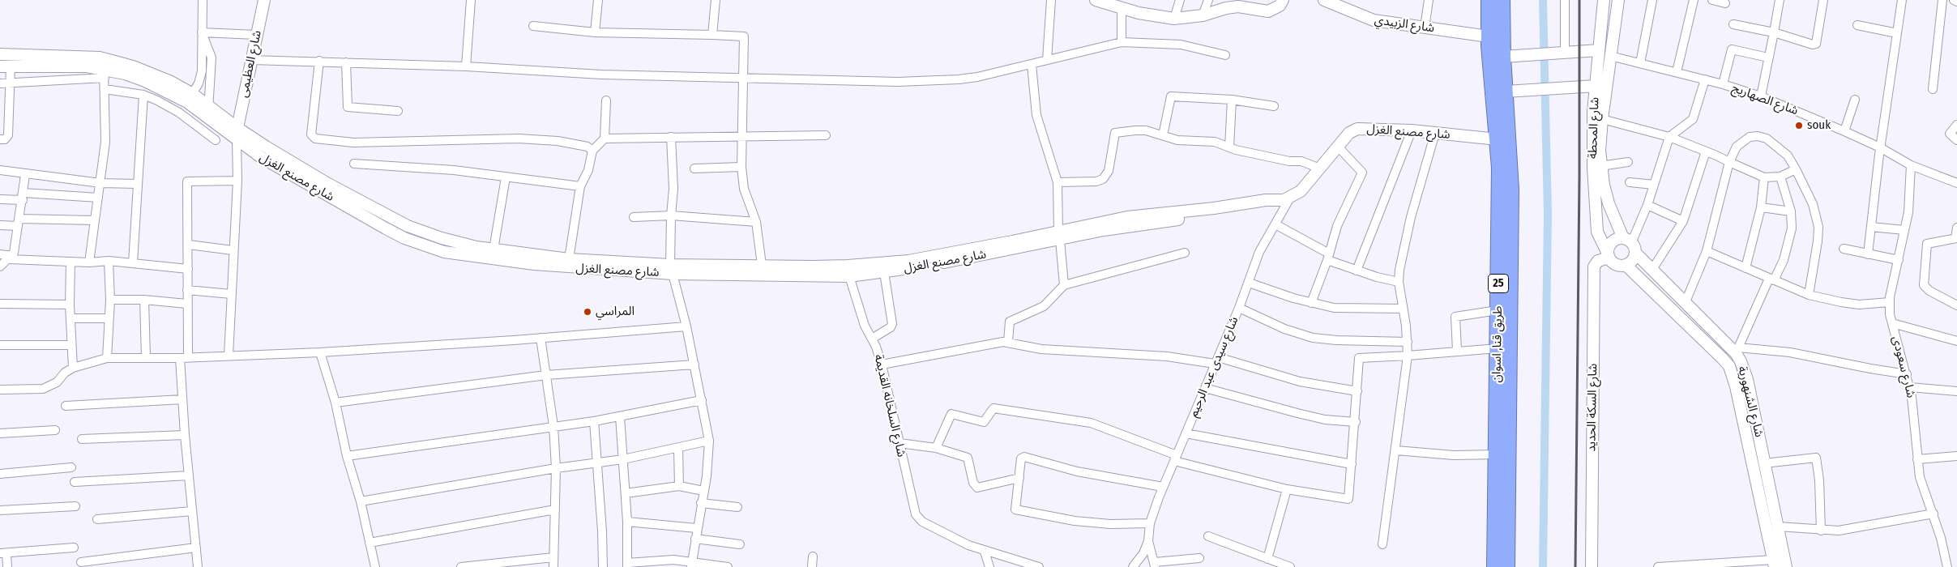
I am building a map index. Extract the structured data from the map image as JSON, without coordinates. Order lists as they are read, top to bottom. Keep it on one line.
{"streets":{"highway":["25","طريق قنا, اسوان"],"street":["شارع الزبيدي","شارع العظيمى","شارع الصهاريج","شارع المحطة","شارع مصنع الغزل","شارع سيدى عبد الرحيم","شارع سعودى","شارع الشنهورية","شارع السلخانه القديمة","شارع السكة الحديد"]},"crossings":[["شارع الزبيدي","طريق قنا, اسوان"],["شارع العظيمى","شارع مصنع الغزل"],["شارع الصهاريج","شارع المحطة"],["شارع الصهاريج","شارع سعودى"],["شارع المحطة","شارع الشنهورية"],["شارع المحطة","شارع السكة الحديد"],["شارع مصنع الغزل","طريق قنا, اسوان"],["شارع مصنع الغزل","شارع سيدى عبد الرحيم"],["شارع مصنع الغزل","شارع السلخانه القديمة"],["شارع الشنهورية","شارع السكة الحديد"]],"places":["souk","المراسي"]}
